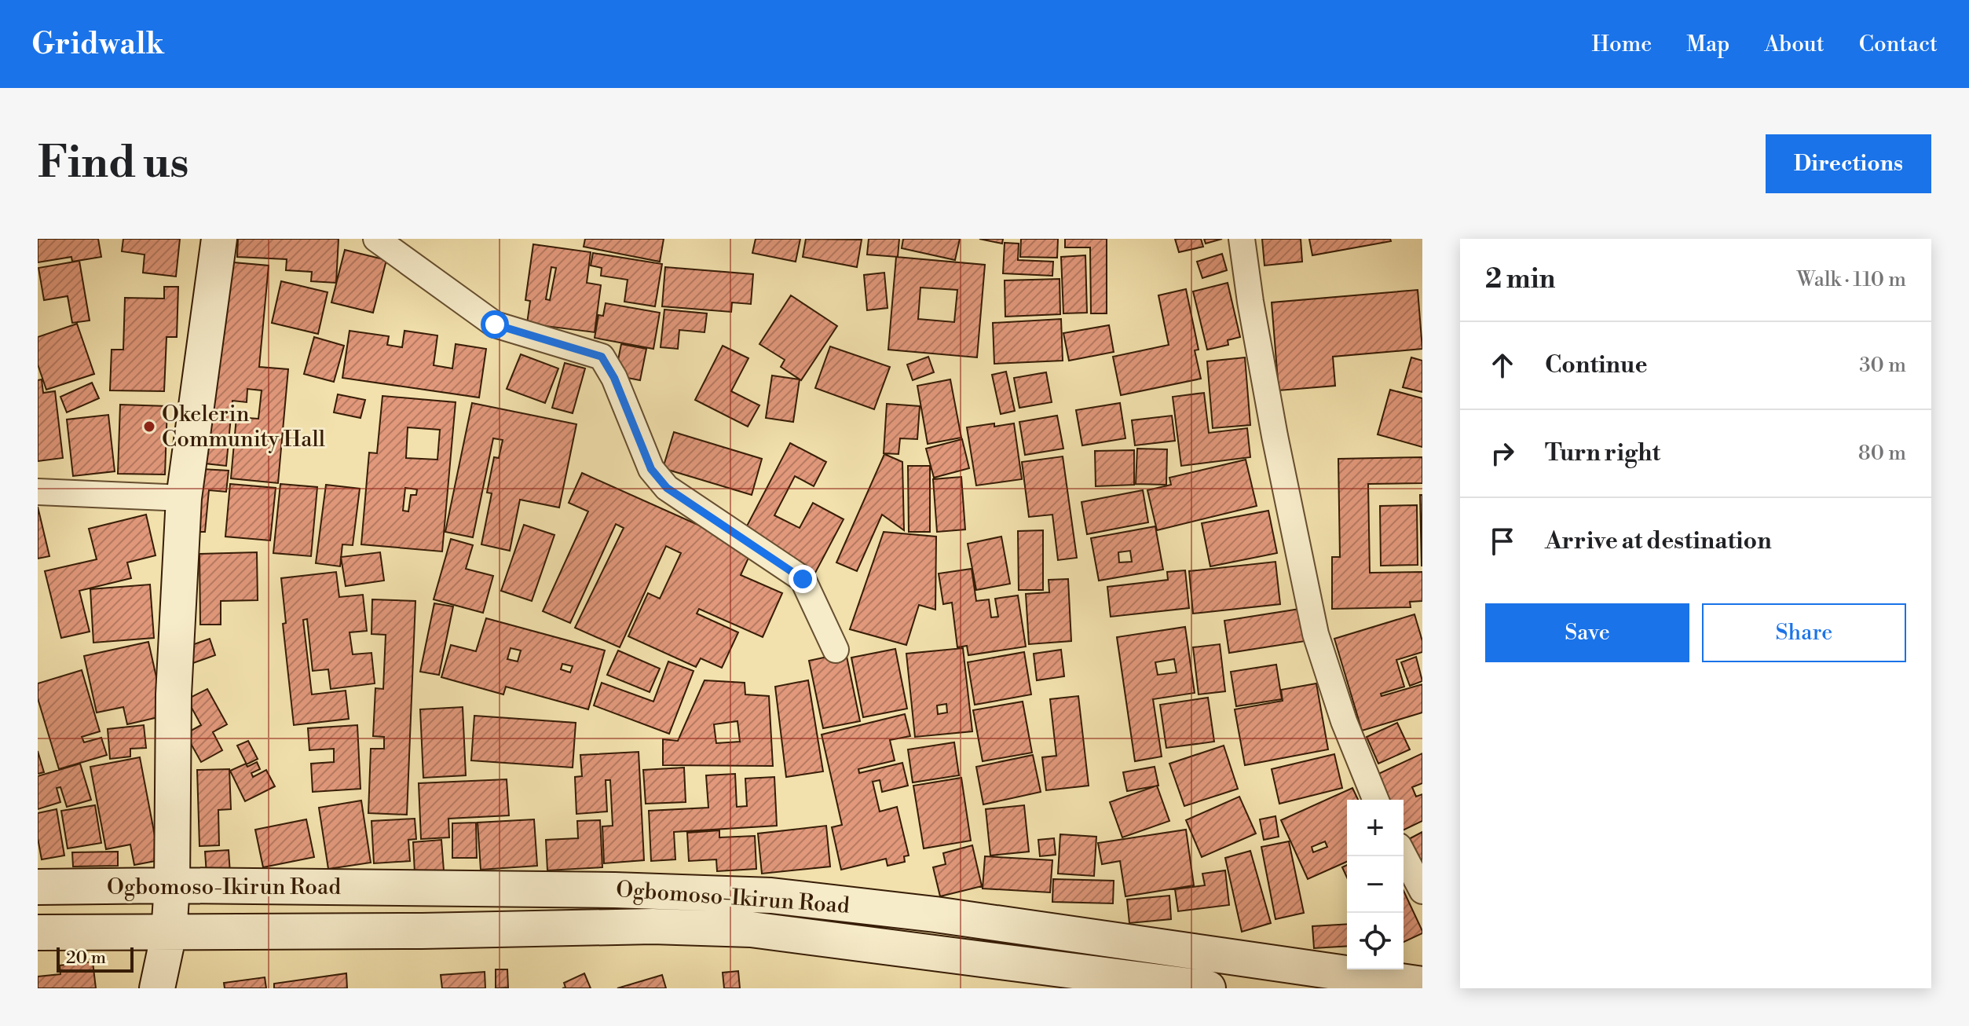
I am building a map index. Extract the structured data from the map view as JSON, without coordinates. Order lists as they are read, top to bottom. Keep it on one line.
{"streets":{"main road":["Ogbomoso-Ikirun Road"]},"places":["Okelerin Community Hall"],"scale_bar":"20 m","page":{"header":"Gridwalk","nav":["Home","Map","About","Contact"],"buttons":["Directions",["Save","Share"]],"title":"Find us","heading":["2 min","Walk · 110 m"],"list":[["Continue","30 m"],["Turn right","80 m"],"Arrive at destination"],"map_buttons":["+","−"],"scale":"20 m"}}
